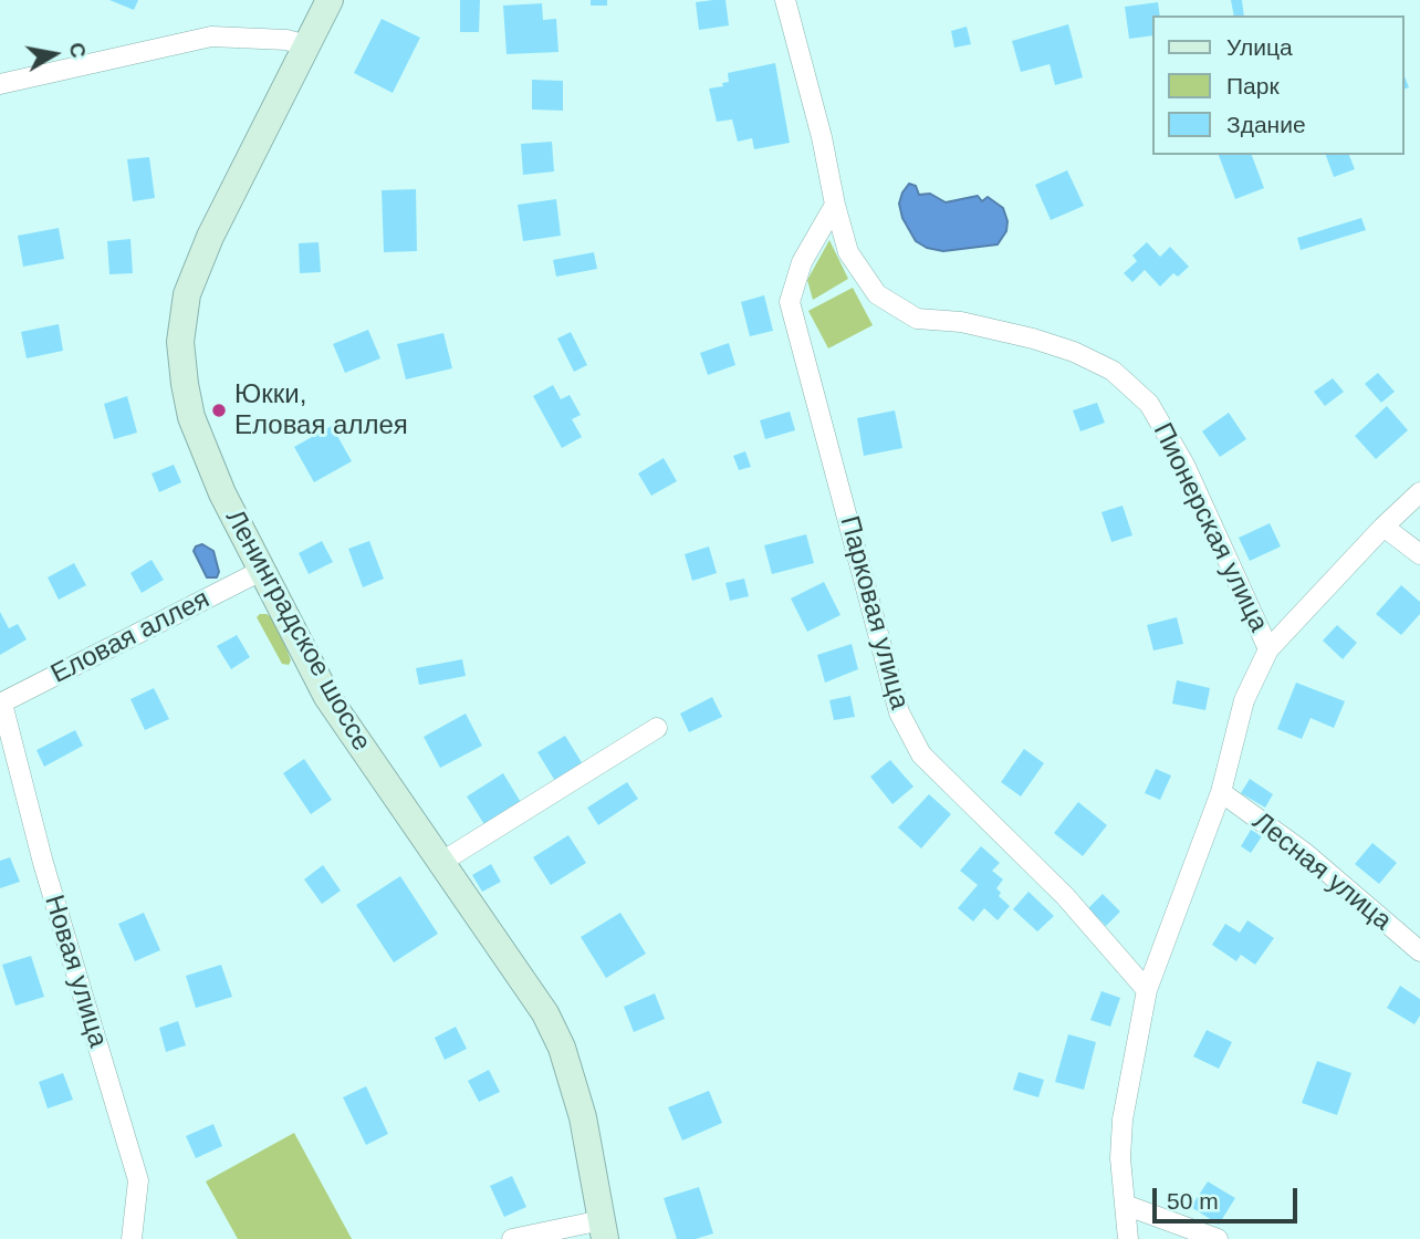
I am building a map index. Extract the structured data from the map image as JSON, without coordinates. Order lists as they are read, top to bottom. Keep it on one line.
{"streets":{"main road":["Ленинградское шоссе"],"street":["Пионерская улица","Парковая улица","Еловая аллея","Лесная улица","Новая улица"]},"crossings":[["Пионерская улица","Парковая улица"],["Пионерская улица","Лесная улица"],["Ленинградское шоссе","Еловая аллея"],["Еловая аллея","Новая улица"]],"places":["Юкки, Еловая аллея"],"legend":["Улица","Парк","Здание"],"scale_bar":"50 m","north":"right"}
